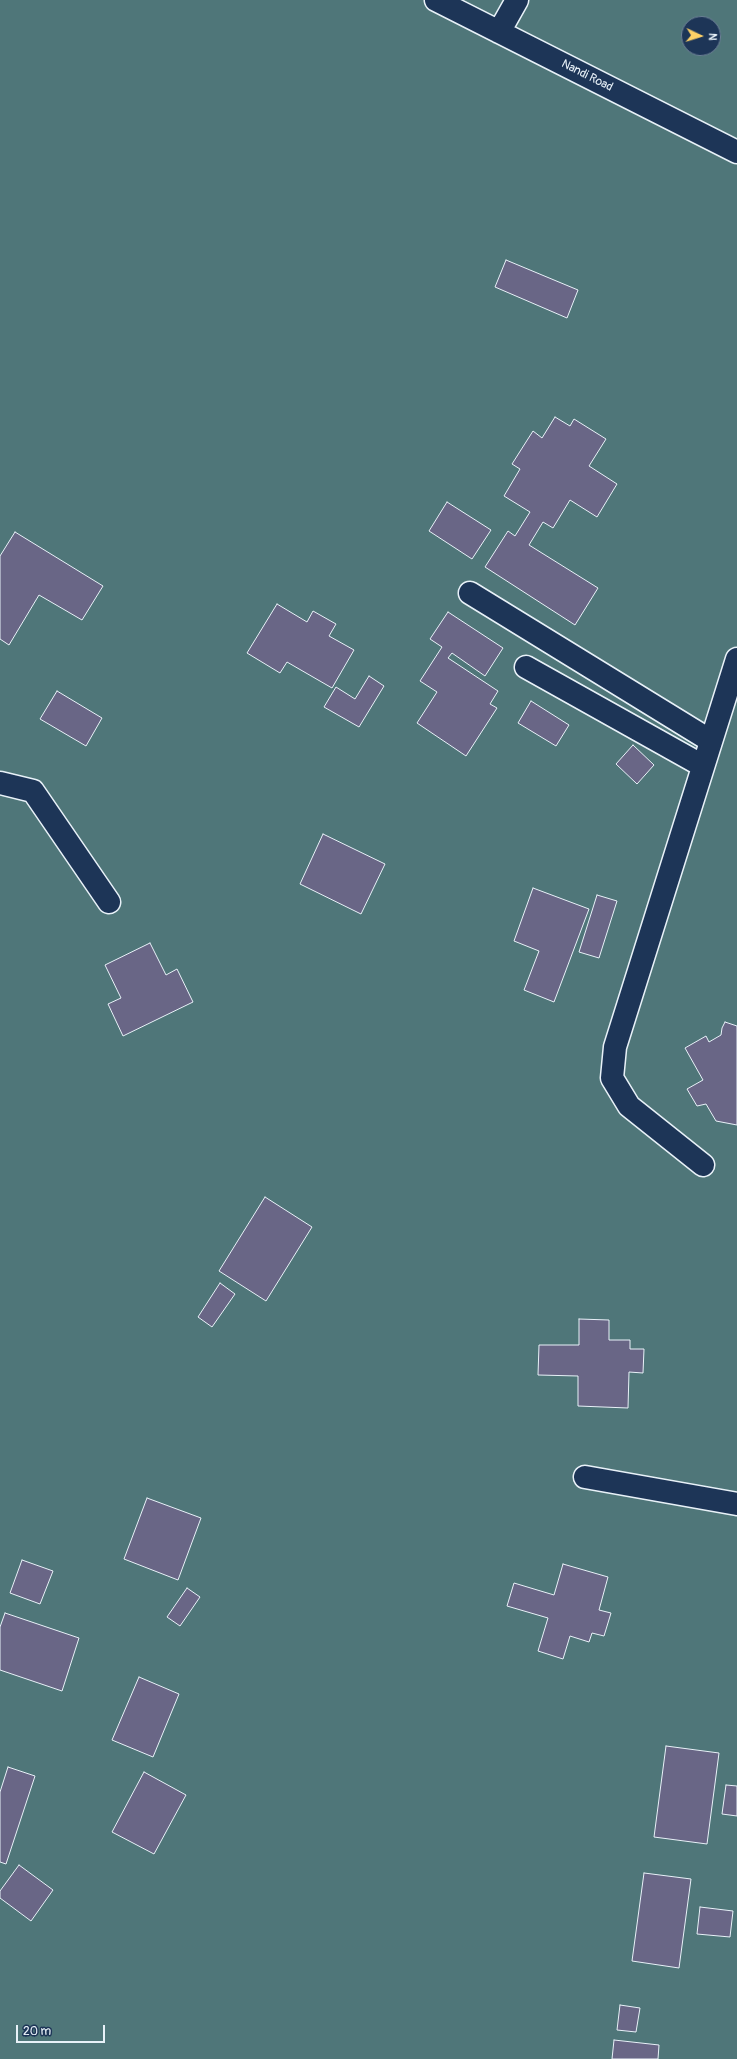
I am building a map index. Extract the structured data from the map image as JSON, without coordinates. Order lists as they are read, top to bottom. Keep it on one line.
{"streets":{"street":["Nandi Road"]},"scale_bar":"20 m","north":"right"}
